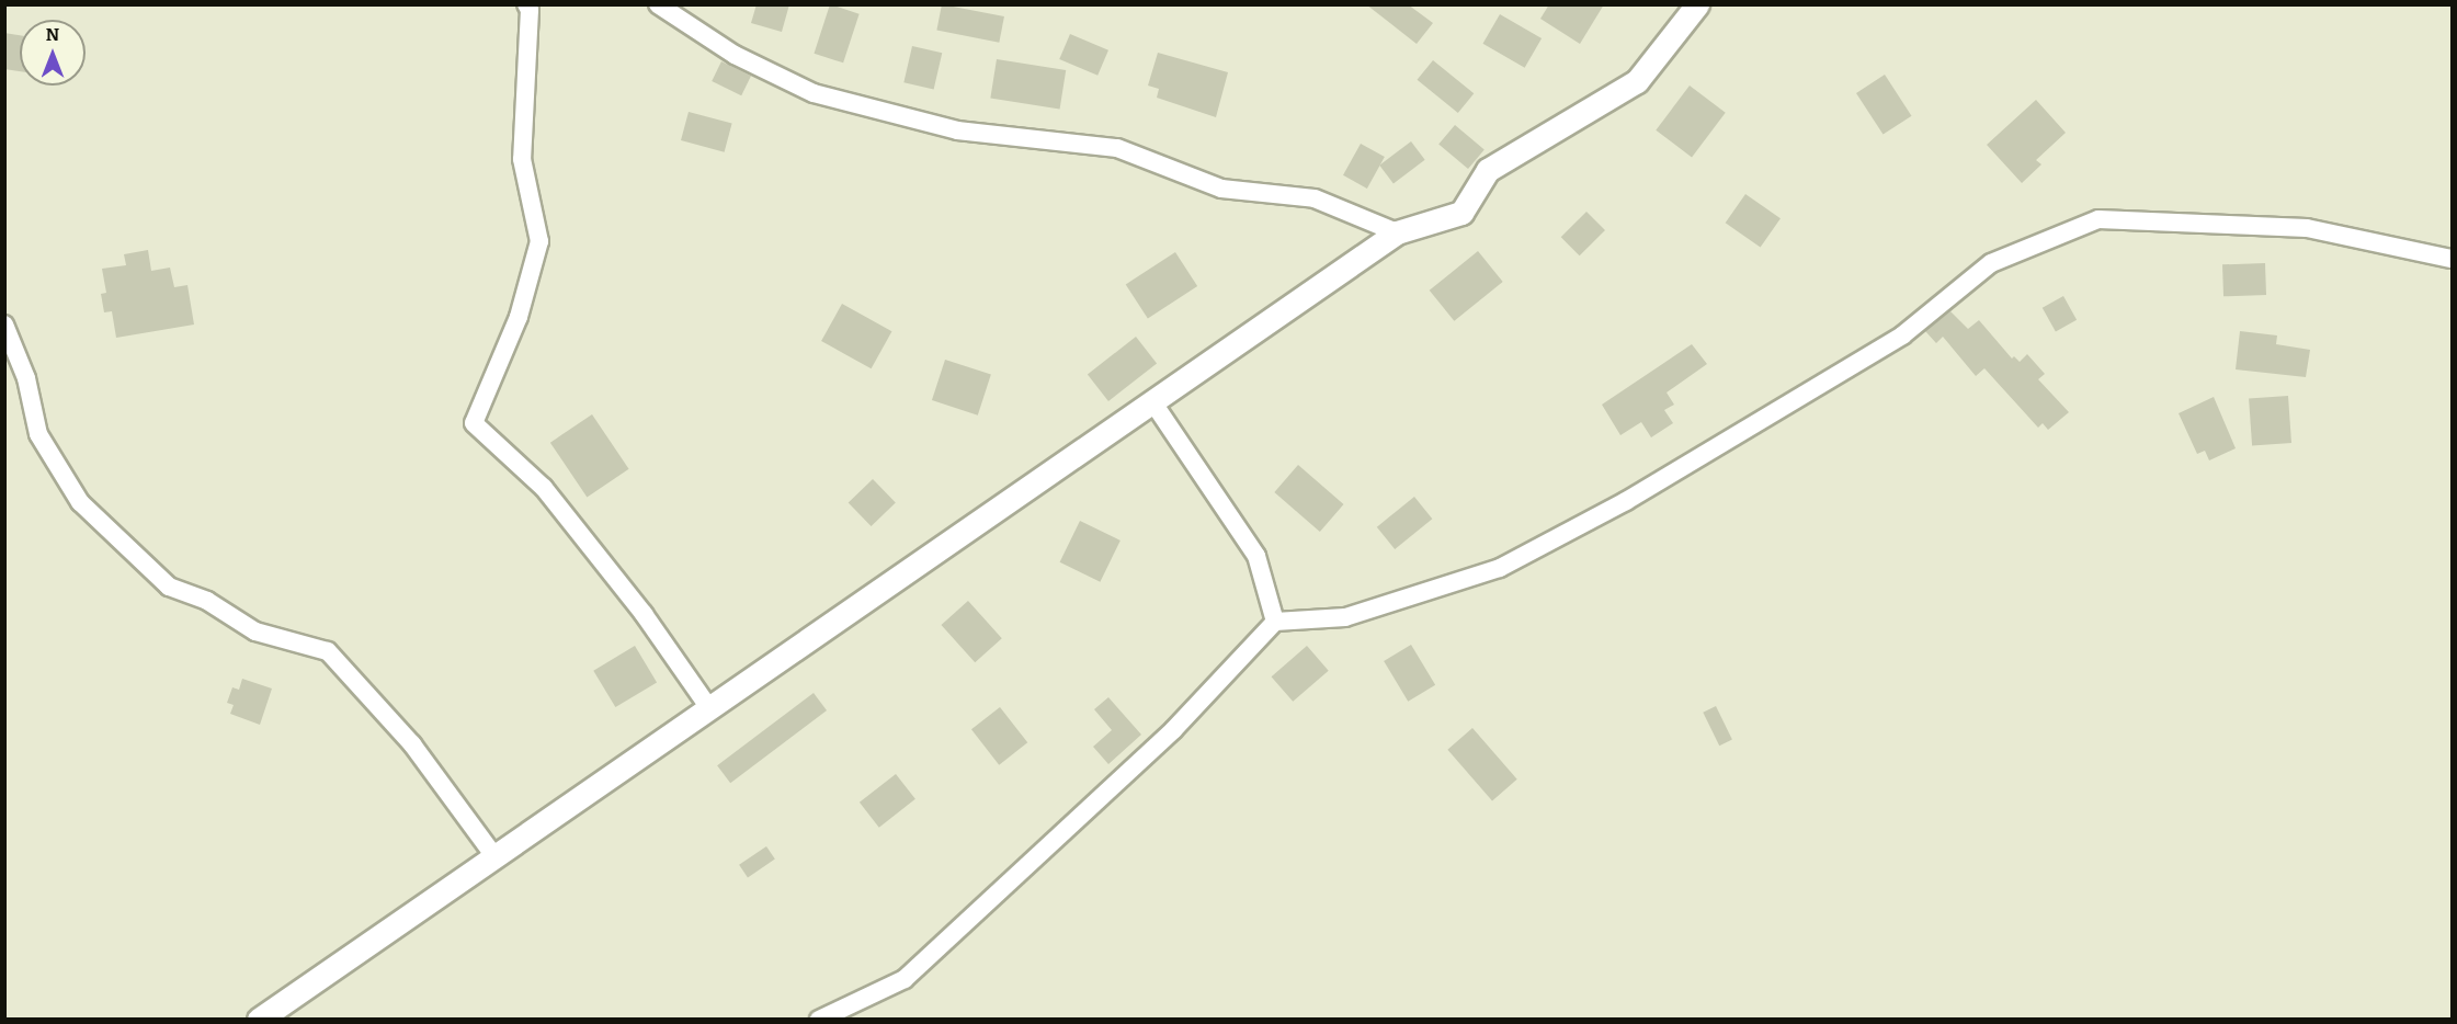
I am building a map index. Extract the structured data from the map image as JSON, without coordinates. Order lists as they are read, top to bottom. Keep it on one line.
{"north":"top"}
